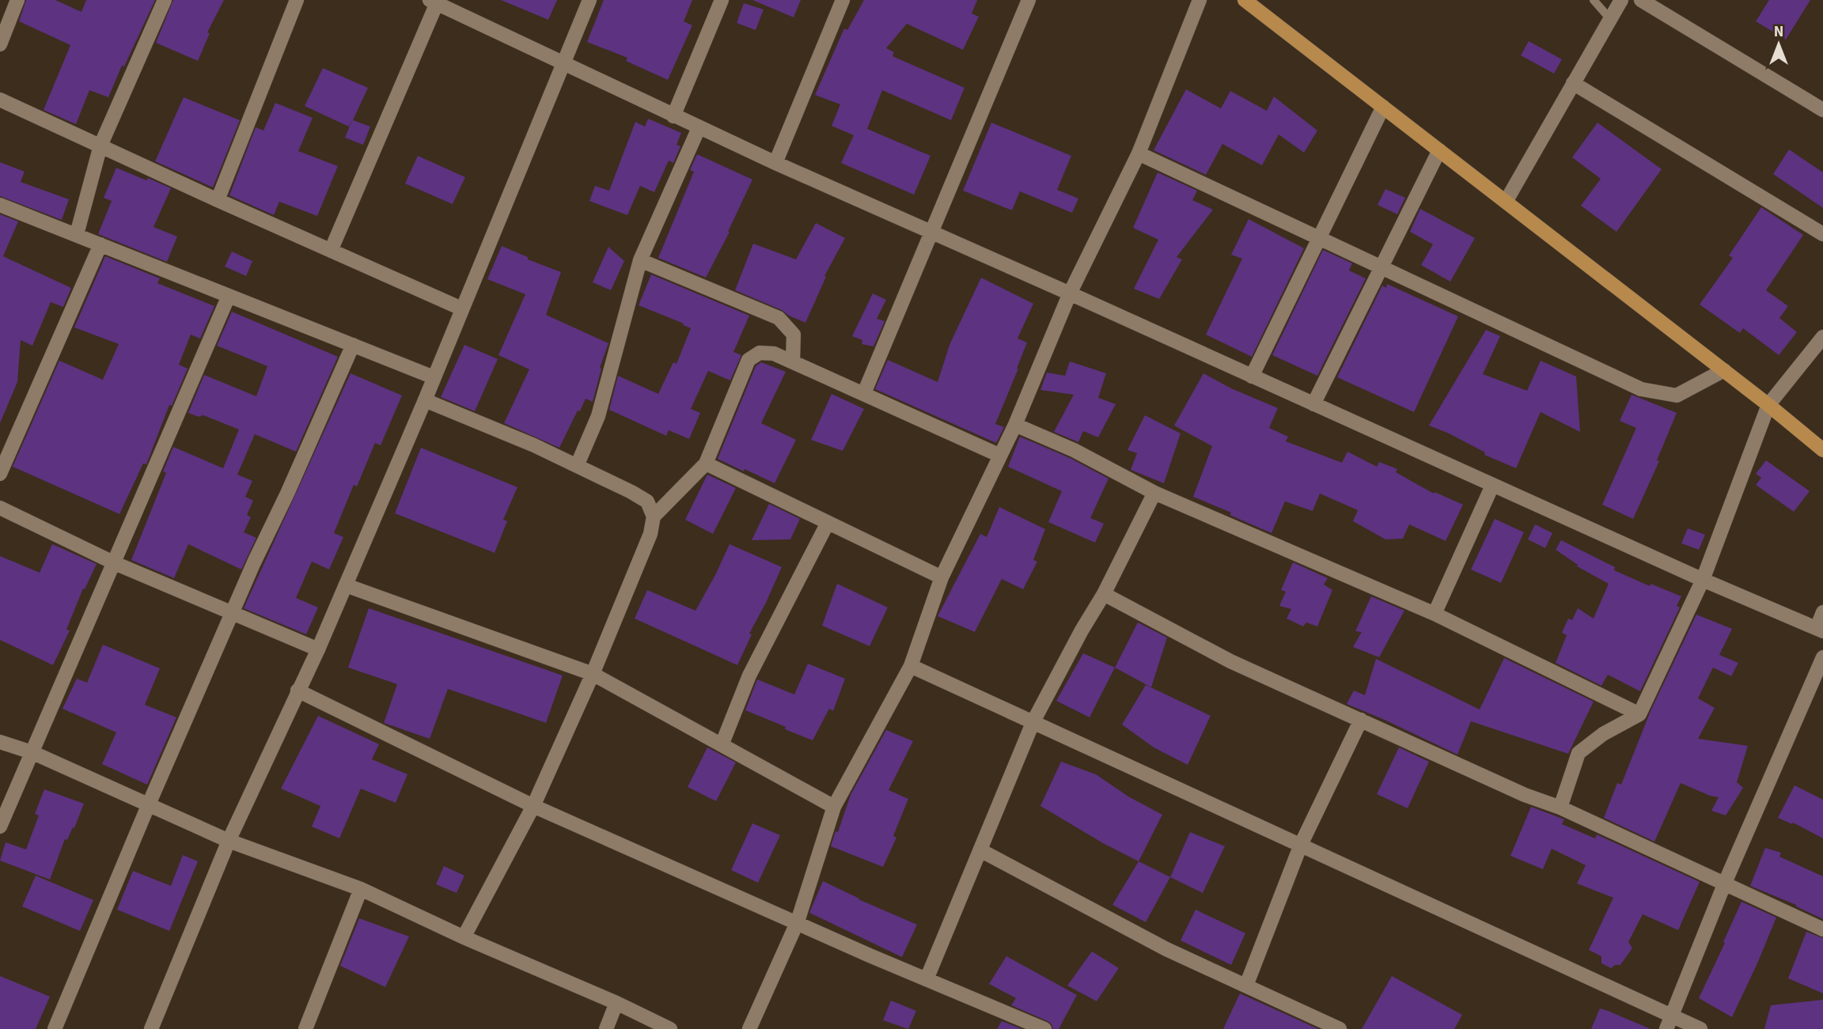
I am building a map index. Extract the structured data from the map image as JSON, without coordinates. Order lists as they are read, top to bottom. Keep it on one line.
{"north":"top"}
